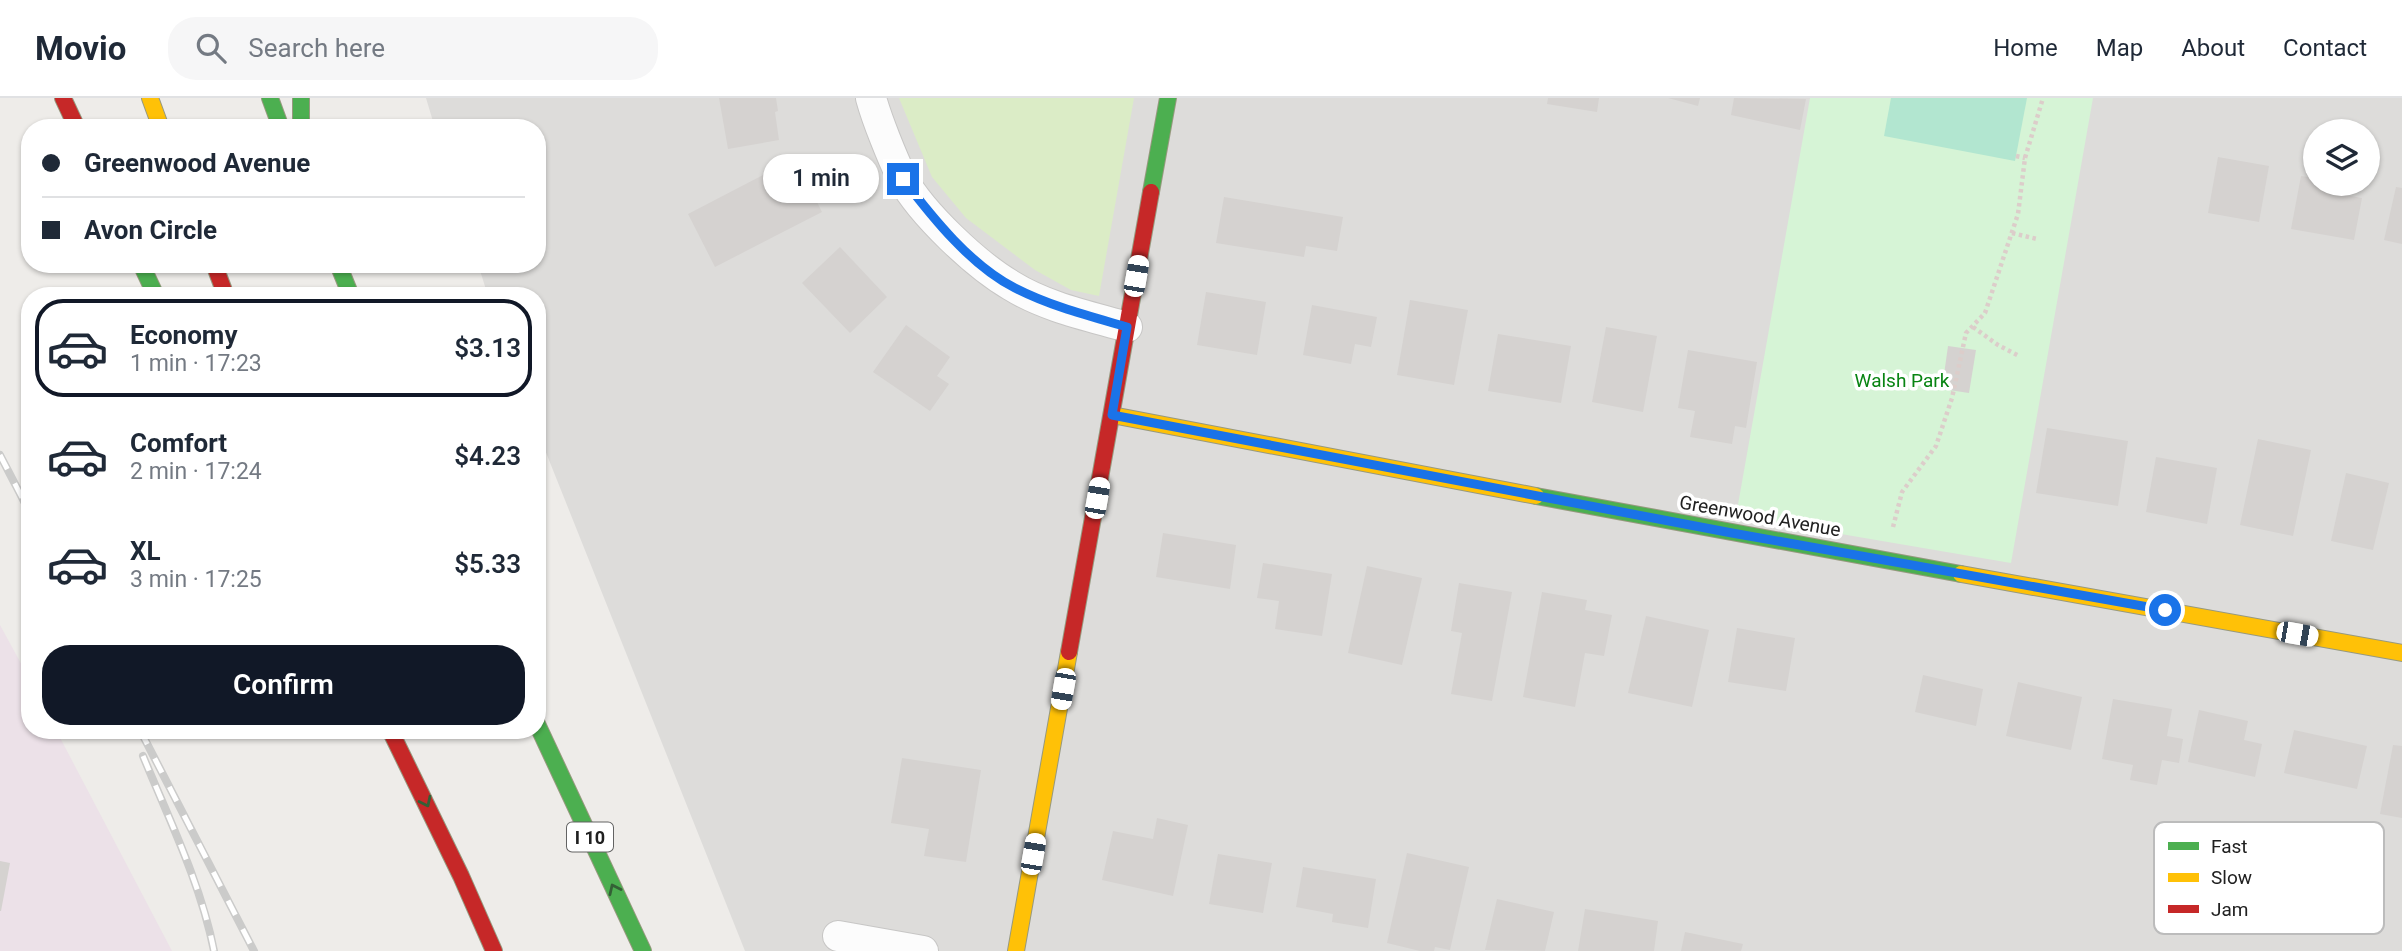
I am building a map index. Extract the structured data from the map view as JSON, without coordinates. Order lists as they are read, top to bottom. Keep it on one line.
{"streets":{"main road":["Greenwood Avenue","I 10"]},"parks":["Walsh Park"],"legend":["Fast","Slow","Jam"],"page":{"header":"Movio","search":"Search here","nav":["Home","Map","About","Contact"],"banner":["Greenwood Avenue","Avon Circle"],"bubble":"1 min","list":[{"name":"Economy","note":"1 min · 17:23","value":"$3.13"},{"name":"Comfort","note":"2 min · 17:24","value":"$4.23"},{"name":"XL","note":"3 min · 17:25","value":"$5.33"}],"buttons":"Confirm"}}
